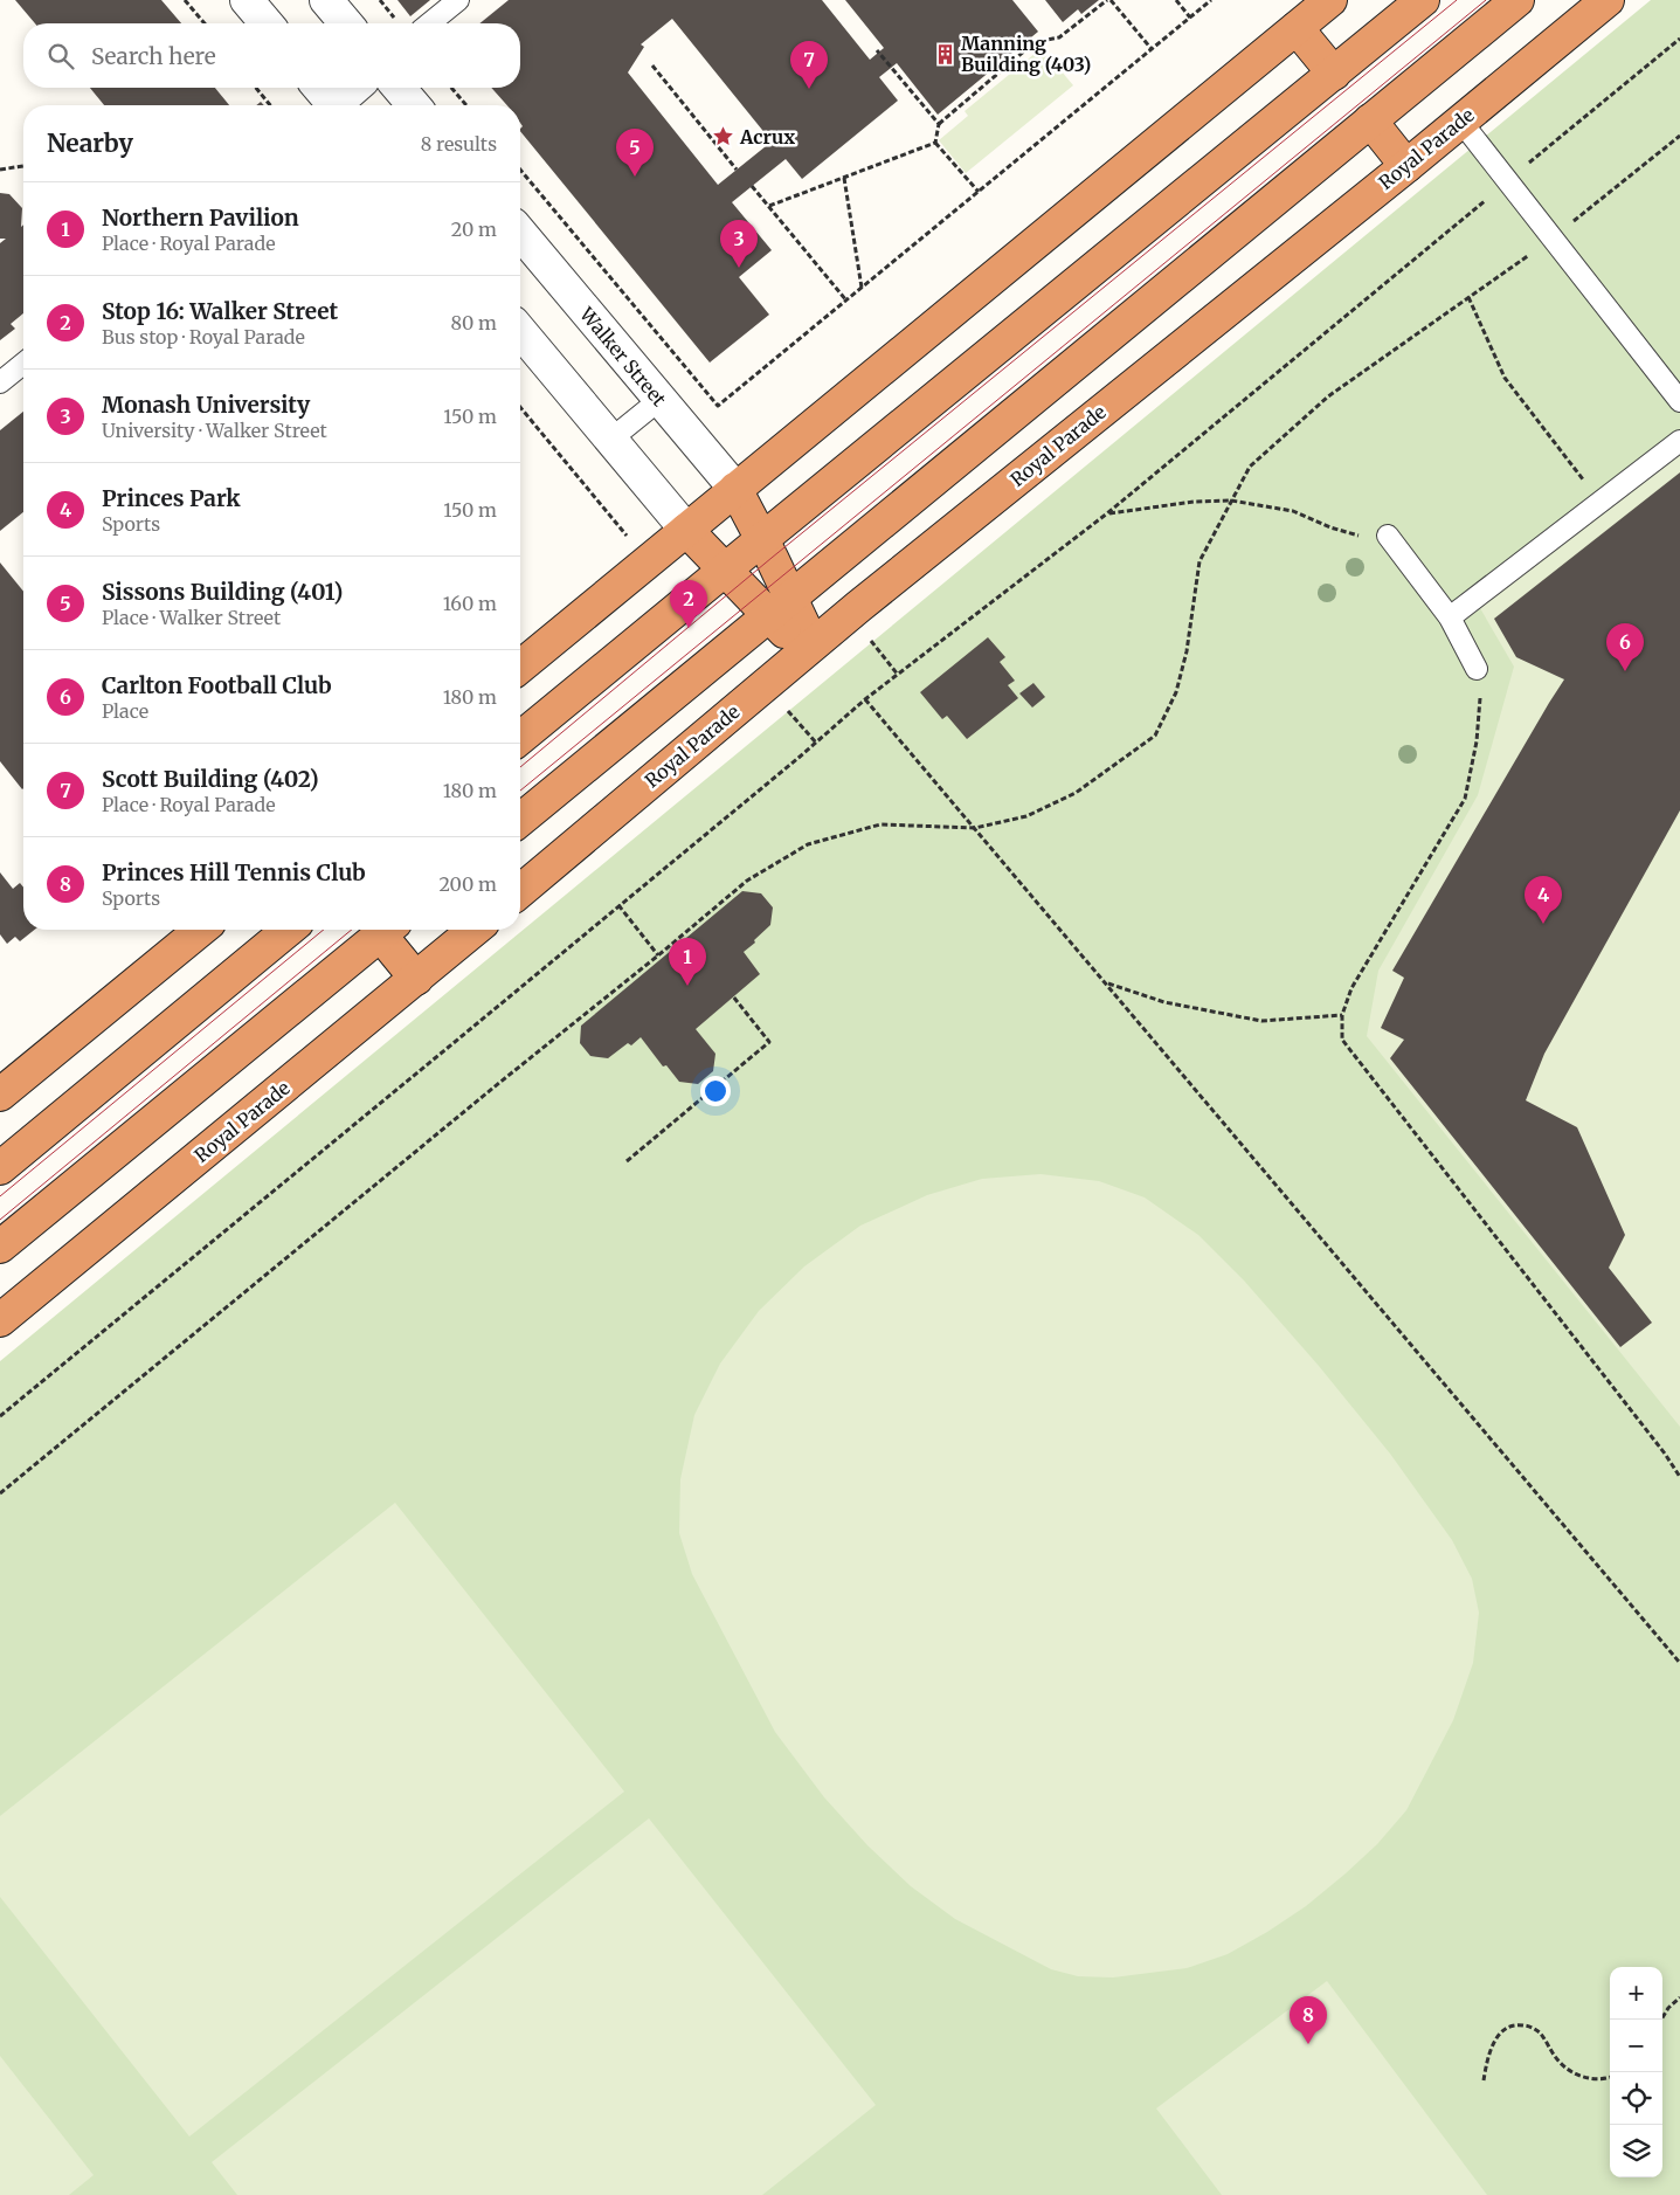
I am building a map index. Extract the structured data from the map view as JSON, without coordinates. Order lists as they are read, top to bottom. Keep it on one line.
{"streets":{"highway":["Royal Parade"],"street":["Walker Street"]},"places":{"building":["Manning Building (403)"],"place":["Acrux"]},"page":{"search":"Search here","pins":["7","5","3","2","6","4","1","8"],"heading":["Nearby","8 results"],"list":[{"mark":"1","name":"Northern Pavilion","note":"Place · Royal Parade","value":"20 m"},{"mark":"2","name":"Stop 16: Walker Street","note":"Bus stop · Royal Parade","value":"80 m"},{"mark":"3","name":"Monash University","note":"University · Walker Street","value":"150 m"},{"mark":"4","name":"Princes Park","note":"Sports","value":"150 m"},{"mark":"5","name":"Sissons Building (401)","note":"Place · Walker Street","value":"160 m"},{"mark":"6","name":"Carlton Football Club","note":"Place","value":"180 m"},{"mark":"7","name":"Scott Building (402)","note":"Place · Royal Parade","value":"180 m"},{"mark":"8","name":"Princes Hill Tennis Club","note":"Sports","value":"200 m"}],"map_buttons":["+","−"]}}
